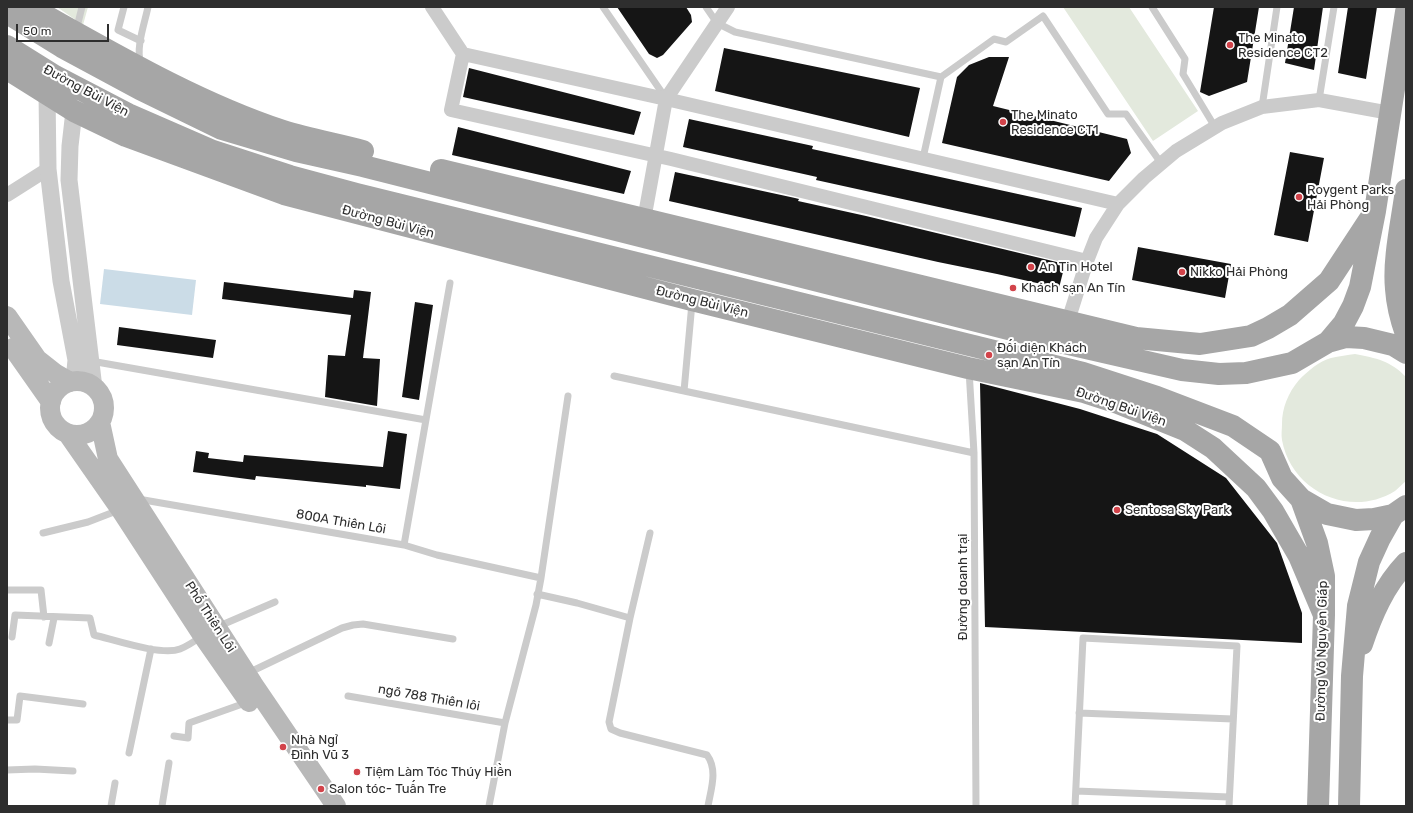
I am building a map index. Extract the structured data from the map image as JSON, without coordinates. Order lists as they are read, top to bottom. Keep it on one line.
{"streets":{"main road":["Đường Bùi Viện","Phố Thiên Lôi","Đường Võ Nguyên Giáp"],"lane":["800A Thiên Lôi","Đường doanh trại","ngõ 788 Thiên lôi"]},"crossings":[["Đường Bùi Viện","Đường doanh trại"],["Đường Bùi Viện","Đường Võ Nguyên Giáp"],["800A Thiên Lôi","Phố Thiên Lôi"]],"places":["The Minato Residence CT2","The Minato Residence CT1","Roygent Parks Hải Phòng","An Tin Hotel","Nikko Hải Phòng","Khách sạn An Tín","Đối diện Khách sạn An Tín","Sentosa Sky Park","Nhà Ngỉ Đình Vũ 3","Tiệm Làm Tóc Thúy Hiền","Salon tóc- Tuấn Tre"],"scale_bar":"50 m"}
